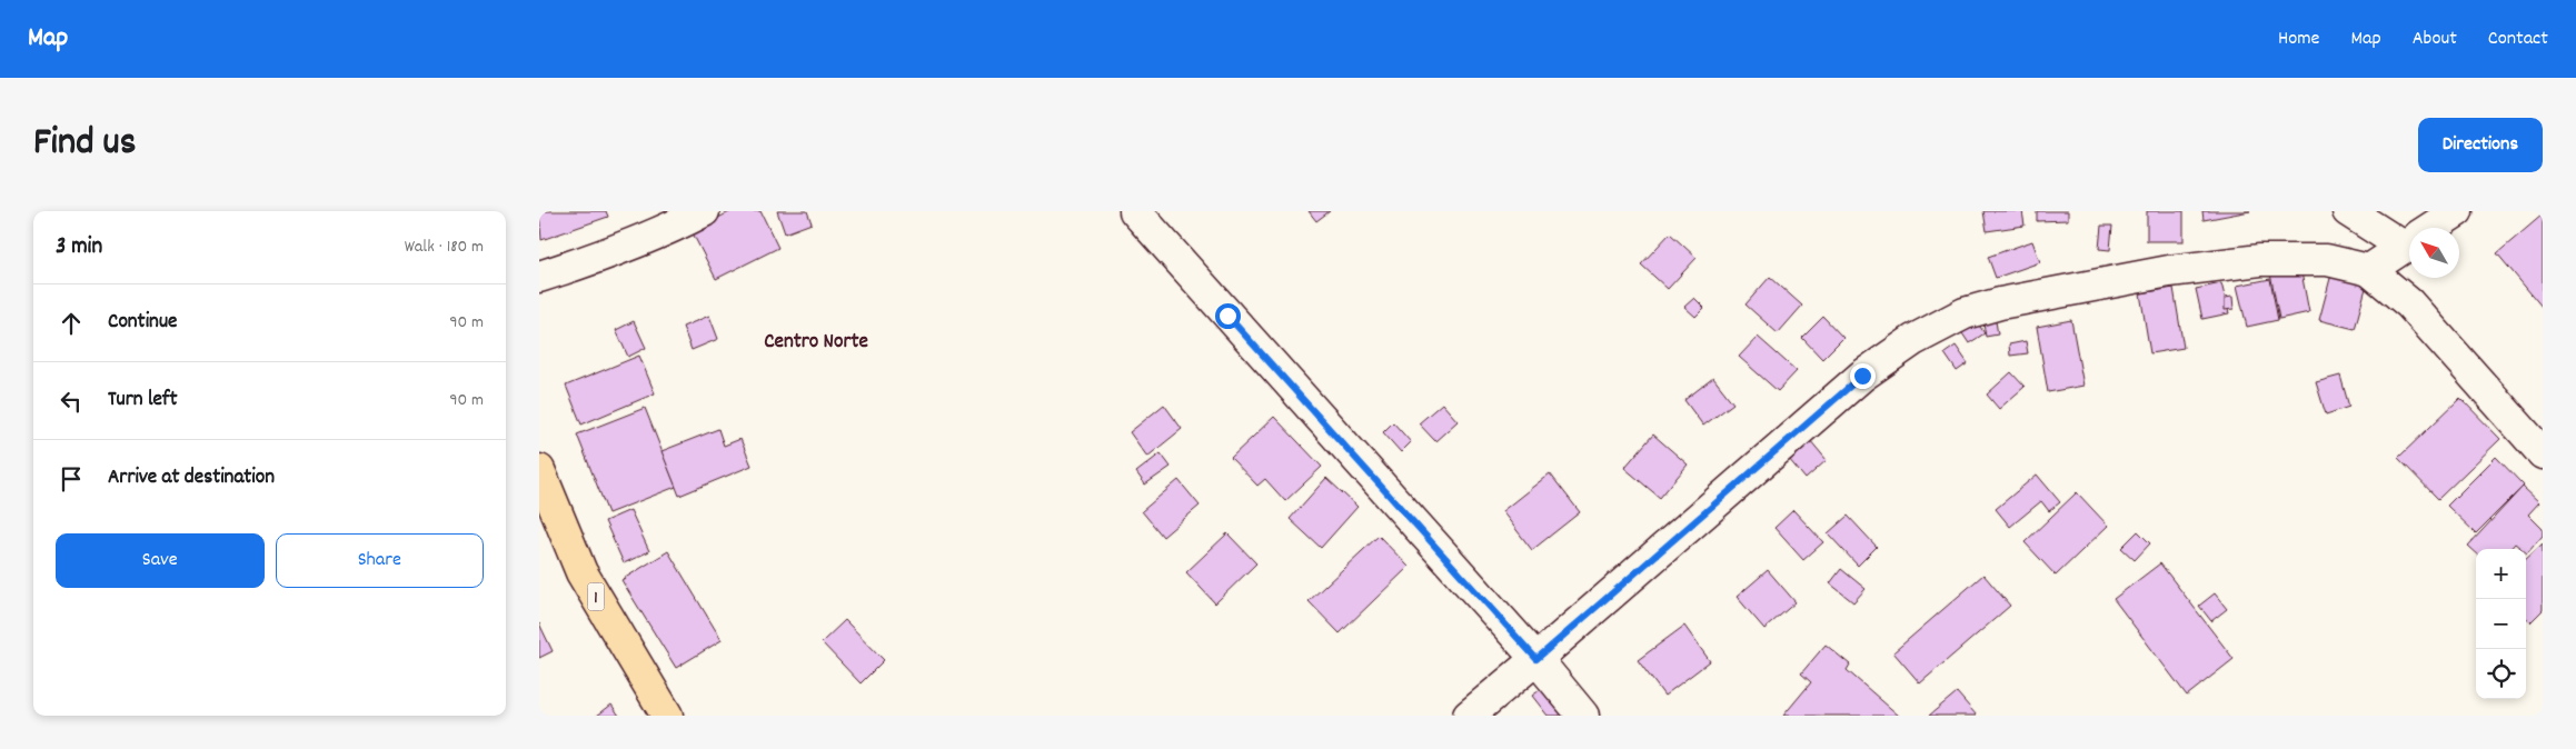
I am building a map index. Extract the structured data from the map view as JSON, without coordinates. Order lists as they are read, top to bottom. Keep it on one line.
{"streets":{"highway":["1"]},"districts":["Centro Norte"],"north":"top left","page":{"header":"Map","nav":["Home","Map","About","Contact"],"title":"Find us","buttons":["Directions",["Save","Share"]],"heading":["3 min","Walk · 180 m"],"list":[["Continue","90 m"],["Turn left","90 m"],"Arrive at destination"],"map_buttons":["+","−"]}}
